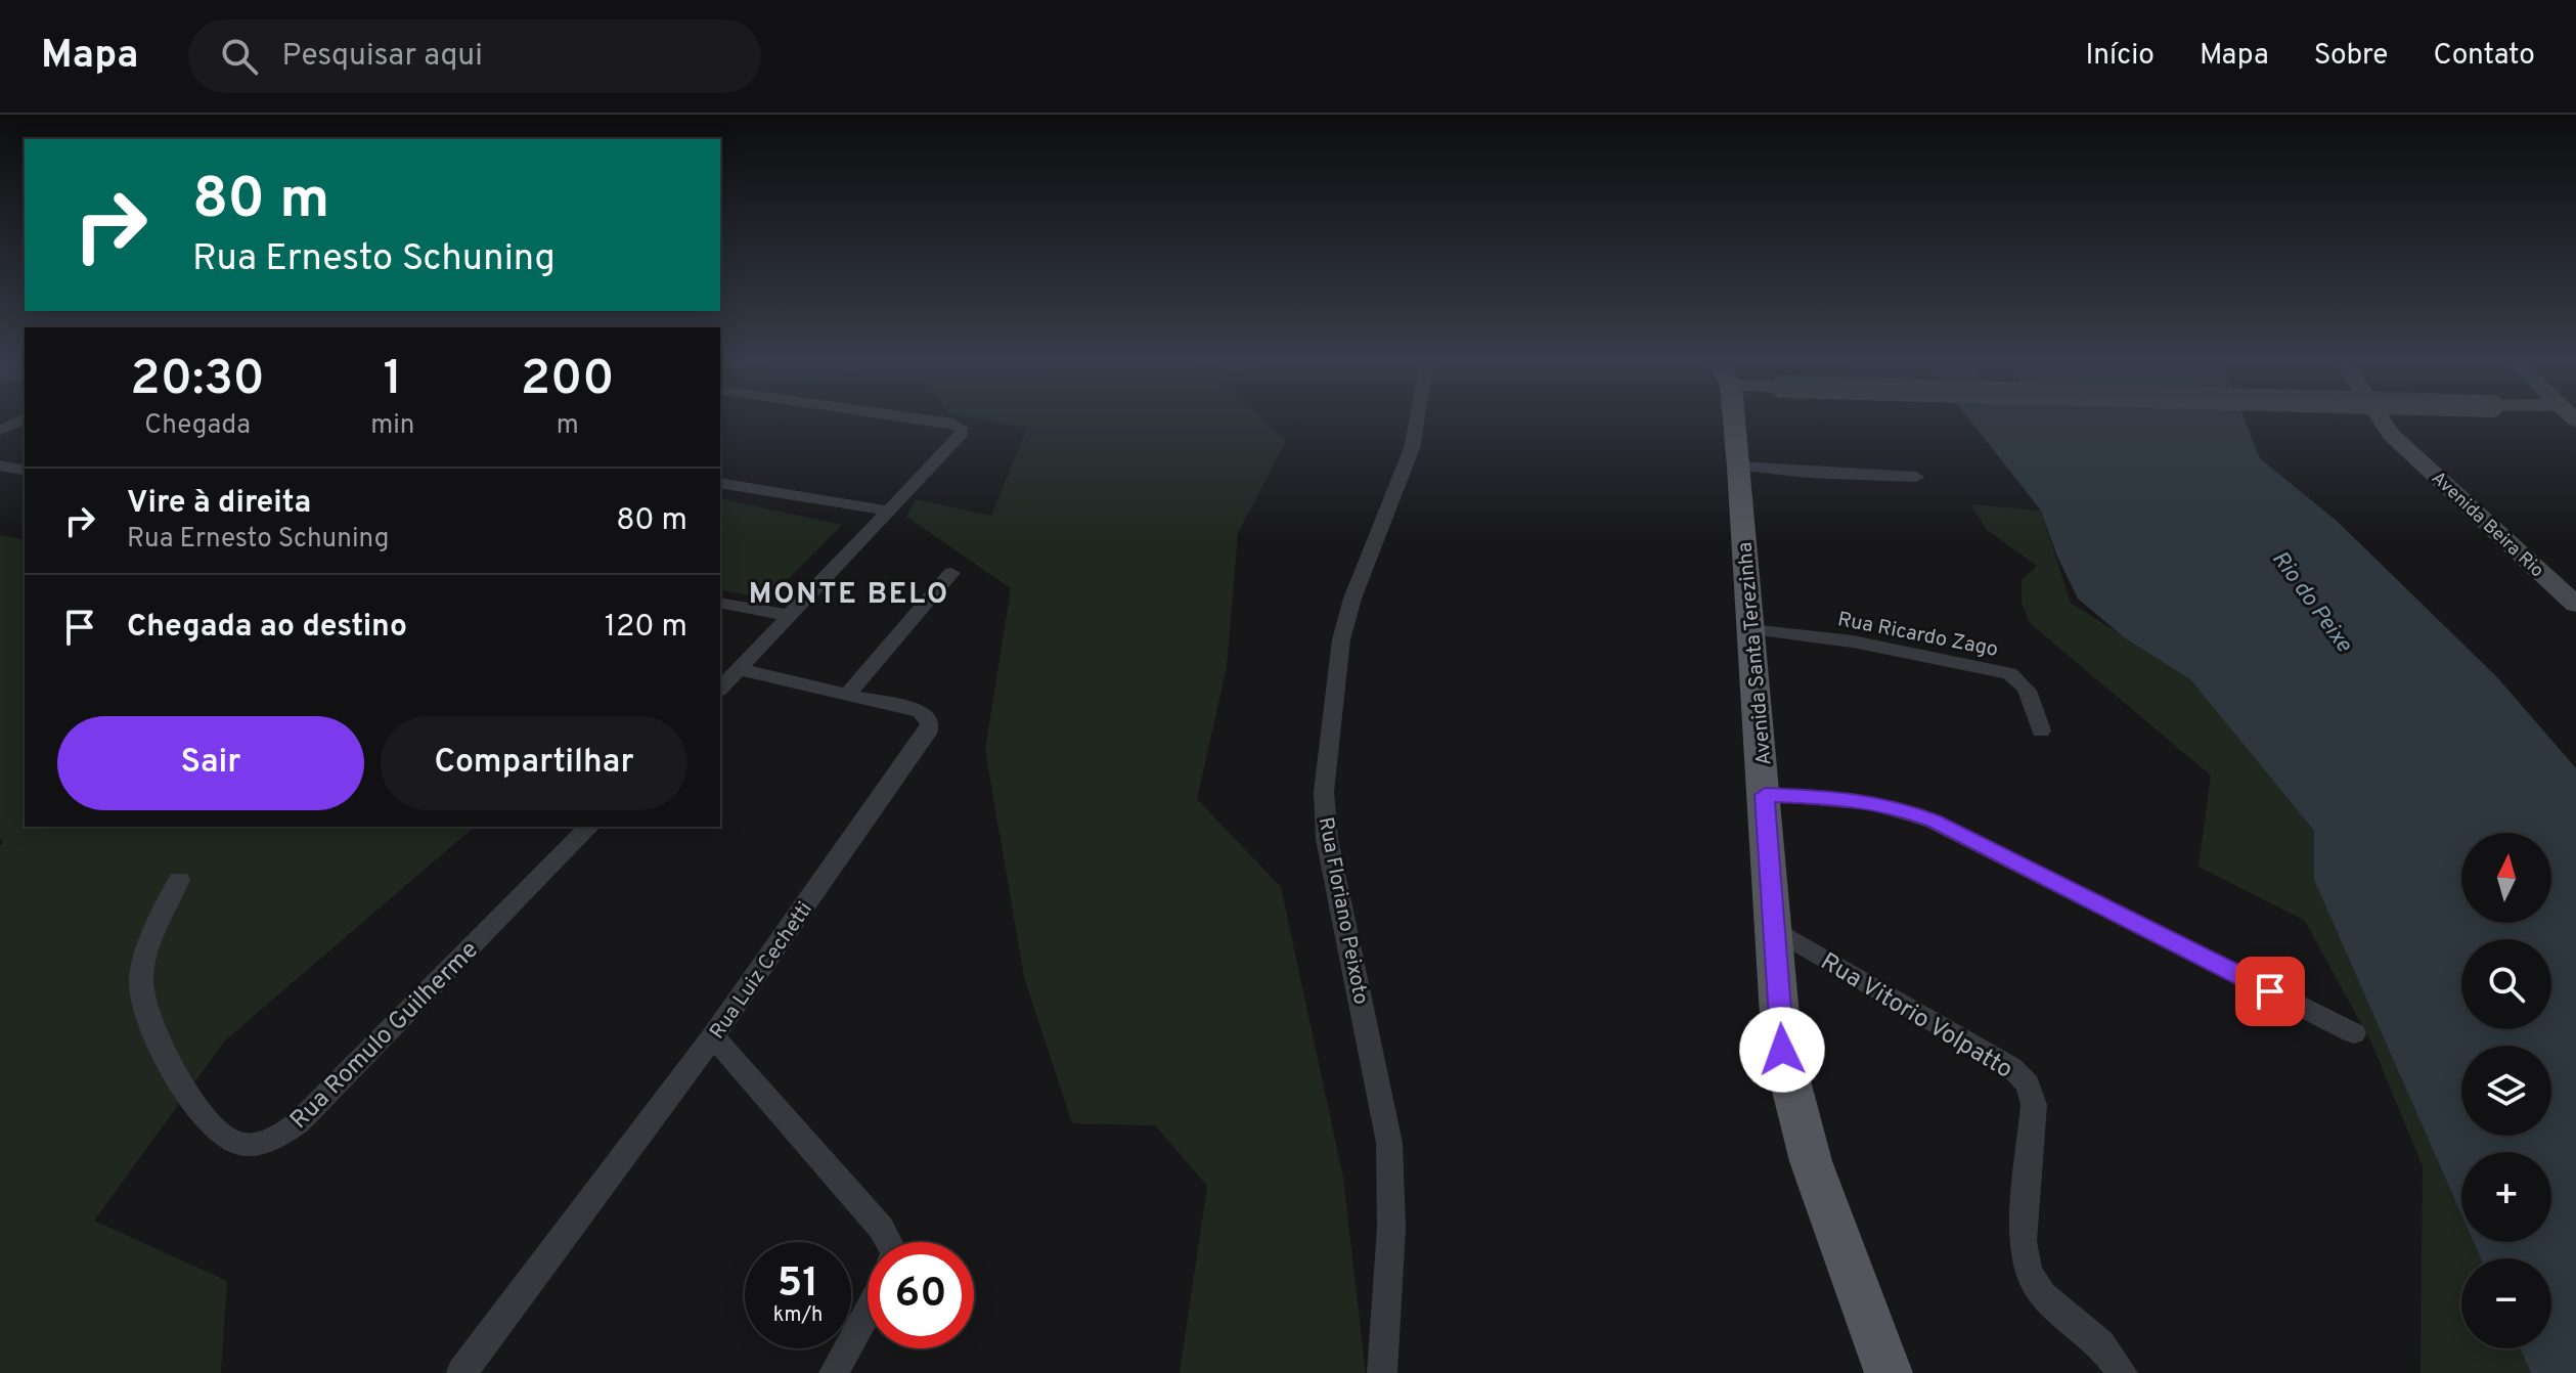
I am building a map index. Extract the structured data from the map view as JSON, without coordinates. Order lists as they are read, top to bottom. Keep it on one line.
{"streets":{"main road":["Avenida Beira Rio","Avenida Santa Terezinha"],"street":["Rua Ricardo Zago","Rua Floriano Peixoto","Rua Luiz Cechetti","Rua Vitorio Volpatto","Rua Romulo Guilherme"]},"crossings":[["Rua Ricardo Zago","Avenida Santa Terezinha"],["Avenida Santa Terezinha","Rua Vitorio Volpatto"]],"districts":["MONTE BELO"],"water":["Rio do Peixe"],"north":"top","page":{"header":"Mapa","search":"Pesquisar aqui","nav":["Início","Mapa","Sobre","Contato"],"turn":["80 m","Rua Ernesto Schuning"],"eta":["20:30","Chegada","1","min","200","m"],"list":[{"name":"Vire à direita","note":"Rua Ernesto Schuning","value":"80 m"},{"name":"Chegada ao destino","value":"120 m"}],"buttons":["Sair","Compartilhar"],"map_buttons":["+","−"],"speed":"51 km/h","limit":"60"}}
